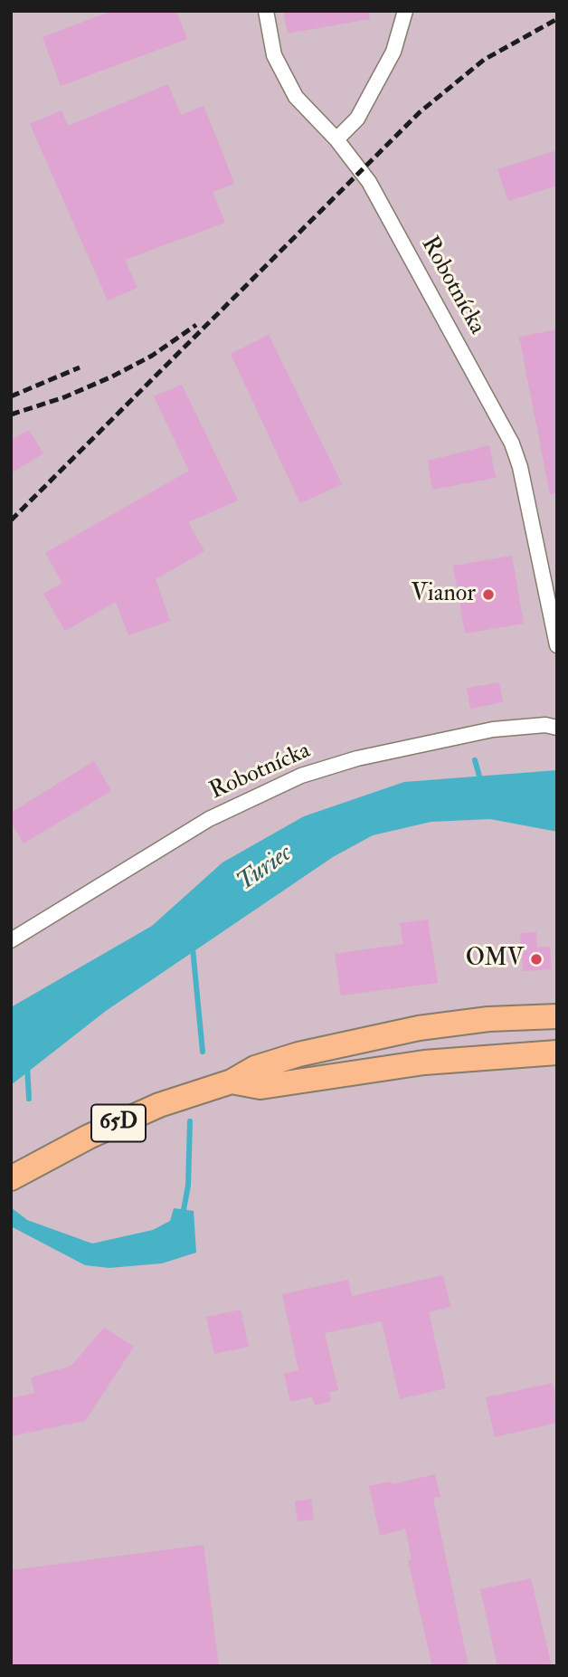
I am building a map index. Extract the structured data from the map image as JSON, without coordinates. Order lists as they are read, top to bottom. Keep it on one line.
{"streets":{"main road":["65D"],"street":["Robotnícka"]},"water":["Turiec"],"places":["Vianor","OMV"]}
